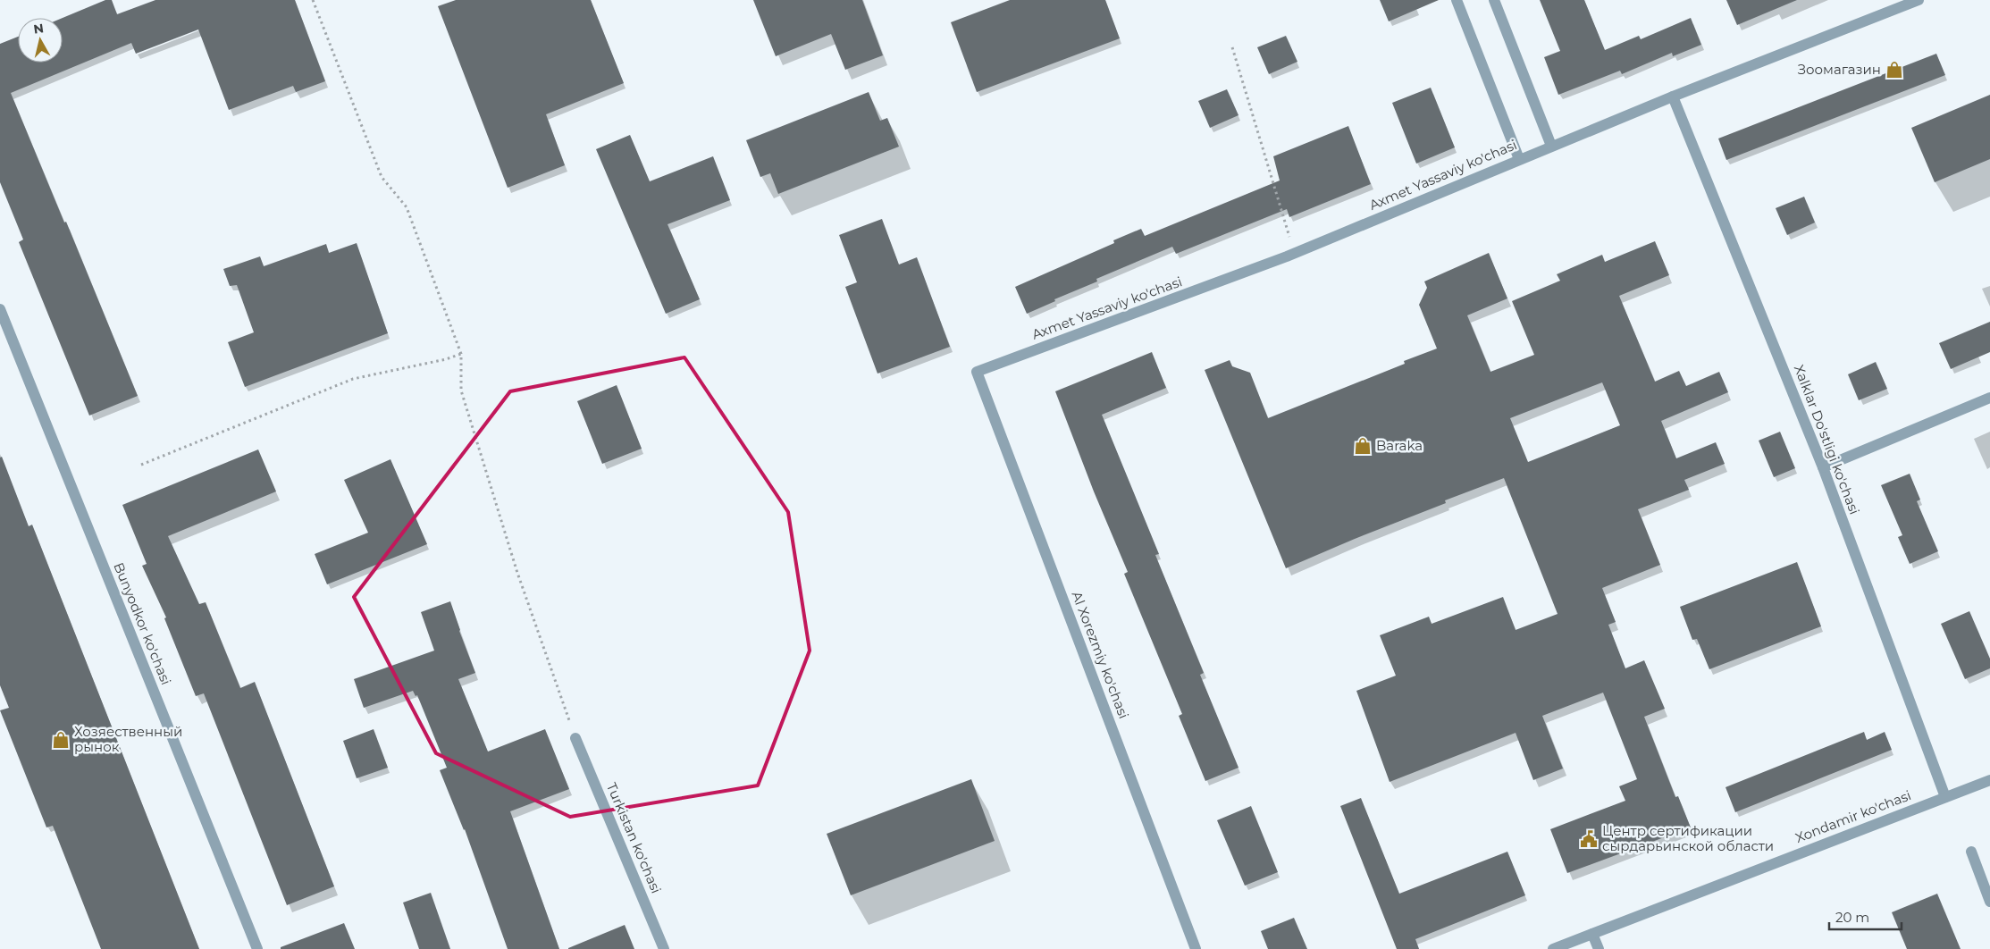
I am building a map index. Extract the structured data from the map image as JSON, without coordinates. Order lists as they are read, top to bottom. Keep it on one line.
{"streets":{"street":["Axmet Yassaviy ko'chasi","Xalklar Do'stligi ko'chasi","Bunyodkor ko'chasi","Al Xorezmiy ko'chasi","Xondamir ko'chasi","Turkistan ko'chasi"]},"crossings":[["Axmet Yassaviy ko'chasi","Xalklar Do'stligi ko'chasi"],["Axmet Yassaviy ko'chasi","Al Xorezmiy ko'chasi"],["Xalklar Do'stligi ko'chasi","Xondamir ko'chasi"]],"places":{"shop":["Зоомагазин","Baraka","Хозяественный рынок"],"public building":["Центр сертификации сырдарьинской области"]},"scale_bar":"20 m","north":"top"}
